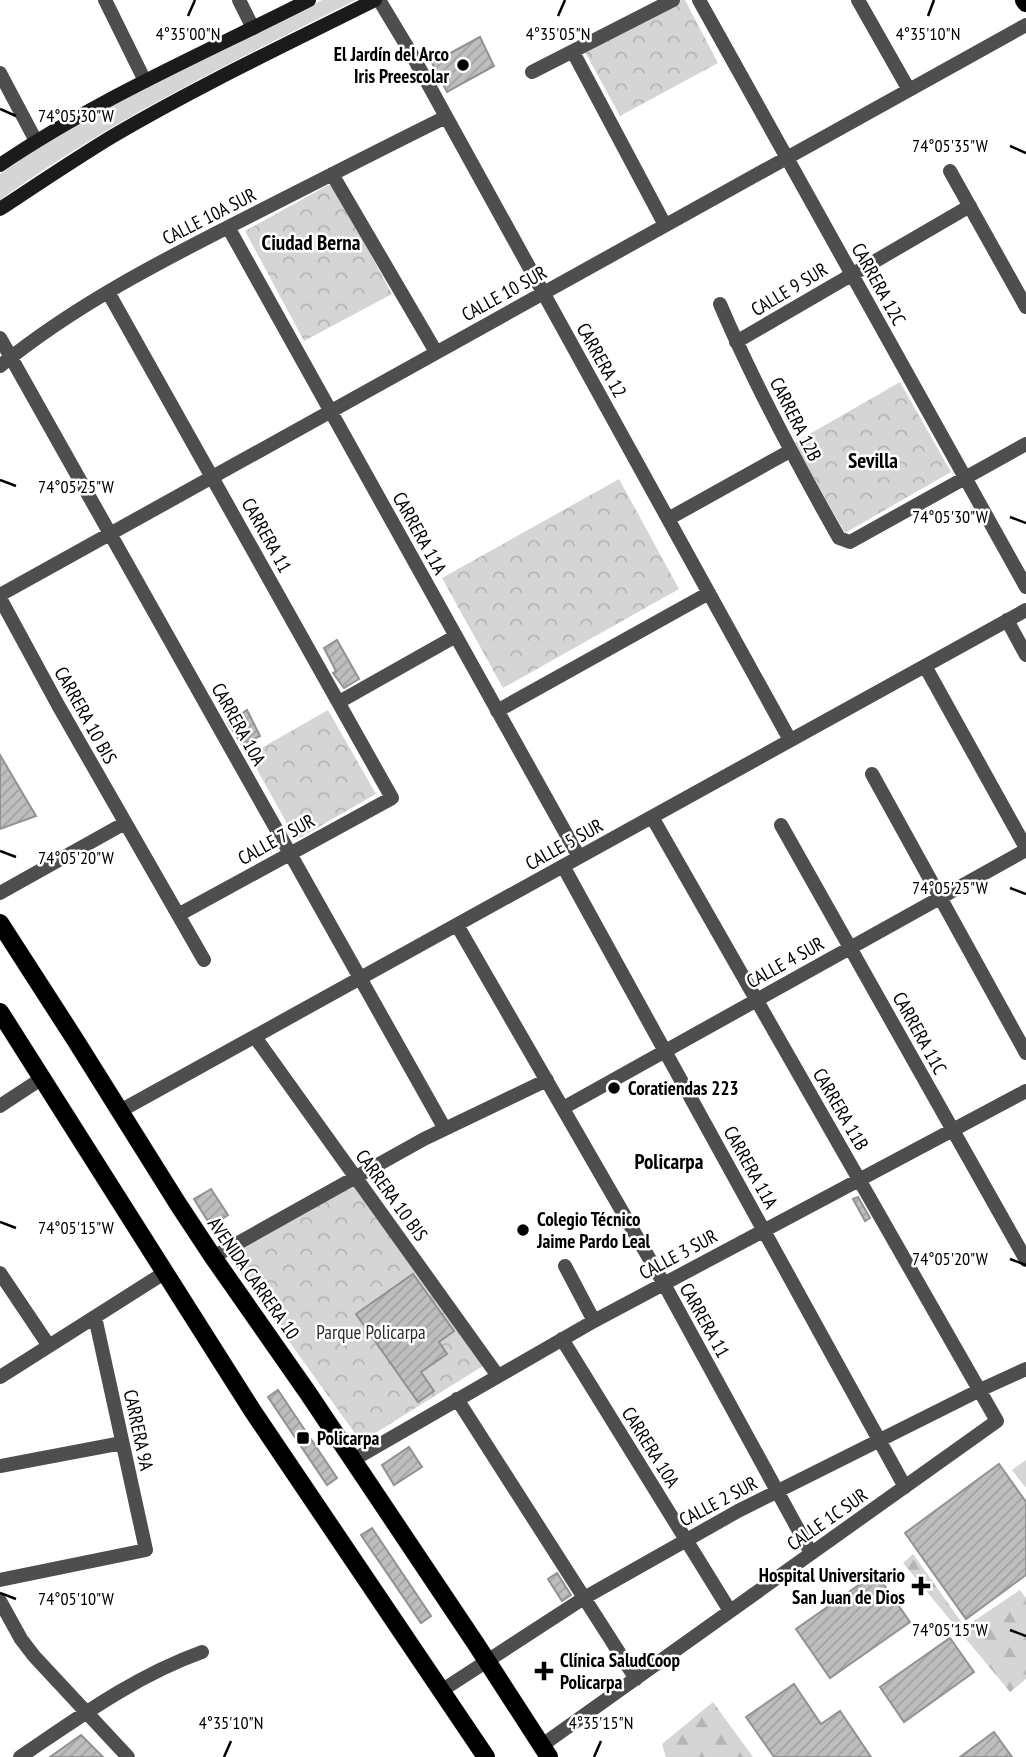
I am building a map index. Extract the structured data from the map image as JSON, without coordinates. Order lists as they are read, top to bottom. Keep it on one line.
{"streets":{"main road":["AVENIDA CARRERA 10"],"street":["CALLE 10A SUR","CARRERA 12C","CALLE 9 SUR","CALLE 10 SUR","CARRERA 12","CARRERA 12B","CARRERA 11A","CARRERA 11","CARRERA 10 BIS","CARRERA 10A","CALLE 7 SUR","CALLE 5 SUR","CALLE 4 SUR","CARRERA 11C","CARRERA 11B","CALLE 3 SUR","CARRERA 9A","CALLE 2 SUR","CALLE 1C SUR"]},"crossings":[["CALLE 10A SUR","CARRERA 12"],["CALLE 10A SUR","CARRERA 11A"],["CALLE 10A SUR","CARRERA 11"],["CALLE 10A SUR","CARRERA 10A"],["CARRERA 12C","CALLE 9 SUR"],["CARRERA 12C","CALLE 10 SUR"],["CARRERA 12C","CARRERA 12B"],["CALLE 9 SUR","CARRERA 12B"],["CALLE 10 SUR","CARRERA 12"],["CALLE 10 SUR","CARRERA 11A"],["CALLE 10 SUR","CARRERA 11"],["CALLE 10 SUR","CARRERA 10 BIS"],["CALLE 10 SUR","CARRERA 10A"],["CARRERA 12","CALLE 5 SUR"],["CARRERA 11A","CALLE 5 SUR"],["CARRERA 11A","CALLE 4 SUR"],["CARRERA 11A","CALLE 3 SUR"],["CARRERA 11A","CALLE 2 SUR"],["CARRERA 11A","CALLE 1C SUR"],["CARRERA 11","CALLE 7 SUR"],["CARRERA 11","CALLE 5 SUR"],["CARRERA 11","CALLE 4 SUR"],["CARRERA 11","CALLE 3 SUR"],["CARRERA 11","CALLE 2 SUR"],["CARRERA 11","CALLE 1C SUR"],["CARRERA 10 BIS","CALLE 7 SUR"],["CARRERA 10 BIS","CALLE 5 SUR"],["CARRERA 10 BIS","CALLE 3 SUR"],["CARRERA 10A","CALLE 7 SUR"],["CARRERA 10A","CALLE 5 SUR"],["CARRERA 10A","CALLE 3 SUR"],["CARRERA 10A","CALLE 2 SUR"],["CARRERA 10A","CALLE 1C SUR"],["CALLE 5 SUR","CARRERA 11B"],["CALLE 5 SUR","AVENIDA CARRERA 10"],["CALLE 4 SUR","CARRERA 11C"],["CALLE 4 SUR","CARRERA 11B"],["CARRERA 11C","CALLE 3 SUR"],["CARRERA 11B","CALLE 3 SUR"],["CARRERA 11B","CALLE 2 SUR"],["CARRERA 11B","CALLE 1C SUR"],["CALLE 3 SUR","AVENIDA CARRERA 10"],["AVENIDA CARRERA 10","CALLE 2 SUR"],["AVENIDA CARRERA 10","CALLE 1C SUR"]],"districts":["Ciudad Berna","Sevilla","Policarpa"],"parks":["Parque Policarpa"],"places":{"other":["El Jardín del Arco Iris Preescolar","Coratiendas 223","Colegio Técnico Jaime Pardo Leal"],"transit":["Policarpa"],"health":["Hospital Universitario San Juan de Dios","Clínica SaludCoop Policarpa"]},"coordinates":["4°35'10\"N","4°35'00\"N","4°35'05\"N","74°05'30\"W","74°05'35\"W","74°05'25\"W","74°05'20\"W","74°05'15\"W","74°05'10\"W","4°35'15\"N"]}
